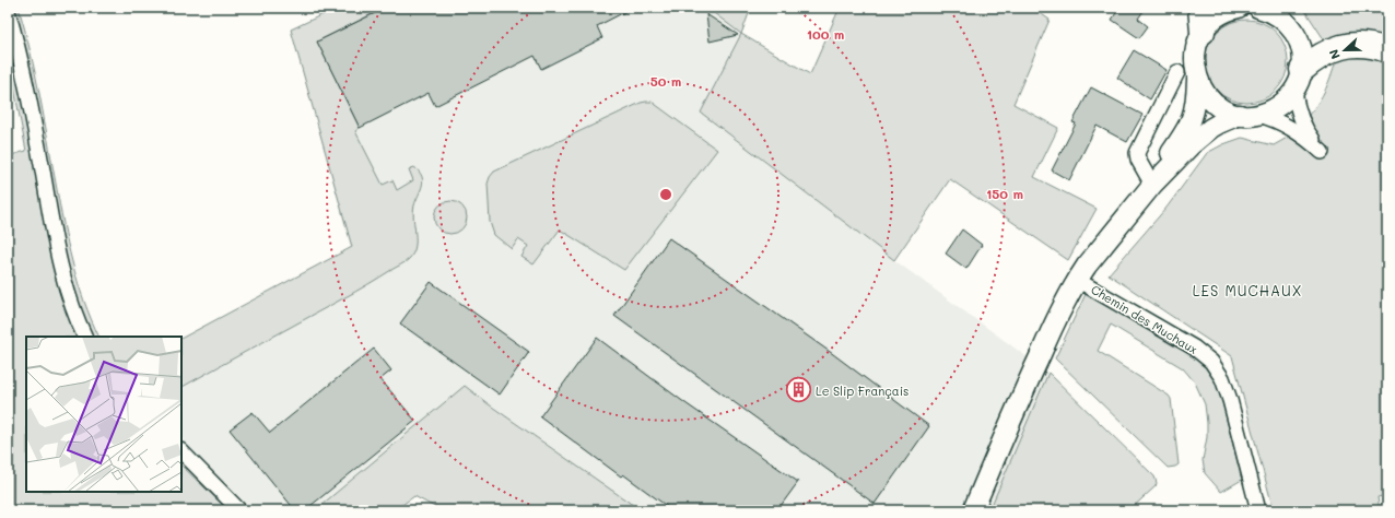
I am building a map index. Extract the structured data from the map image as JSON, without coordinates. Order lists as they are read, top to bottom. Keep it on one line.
{"streets":{"street":["Chemin des Muchaux"]},"districts":["LES MUCHAUX"],"places":{"building":["Le Slip Français"]},"north":"left","rings":["100 m","50 m","150 m"]}
